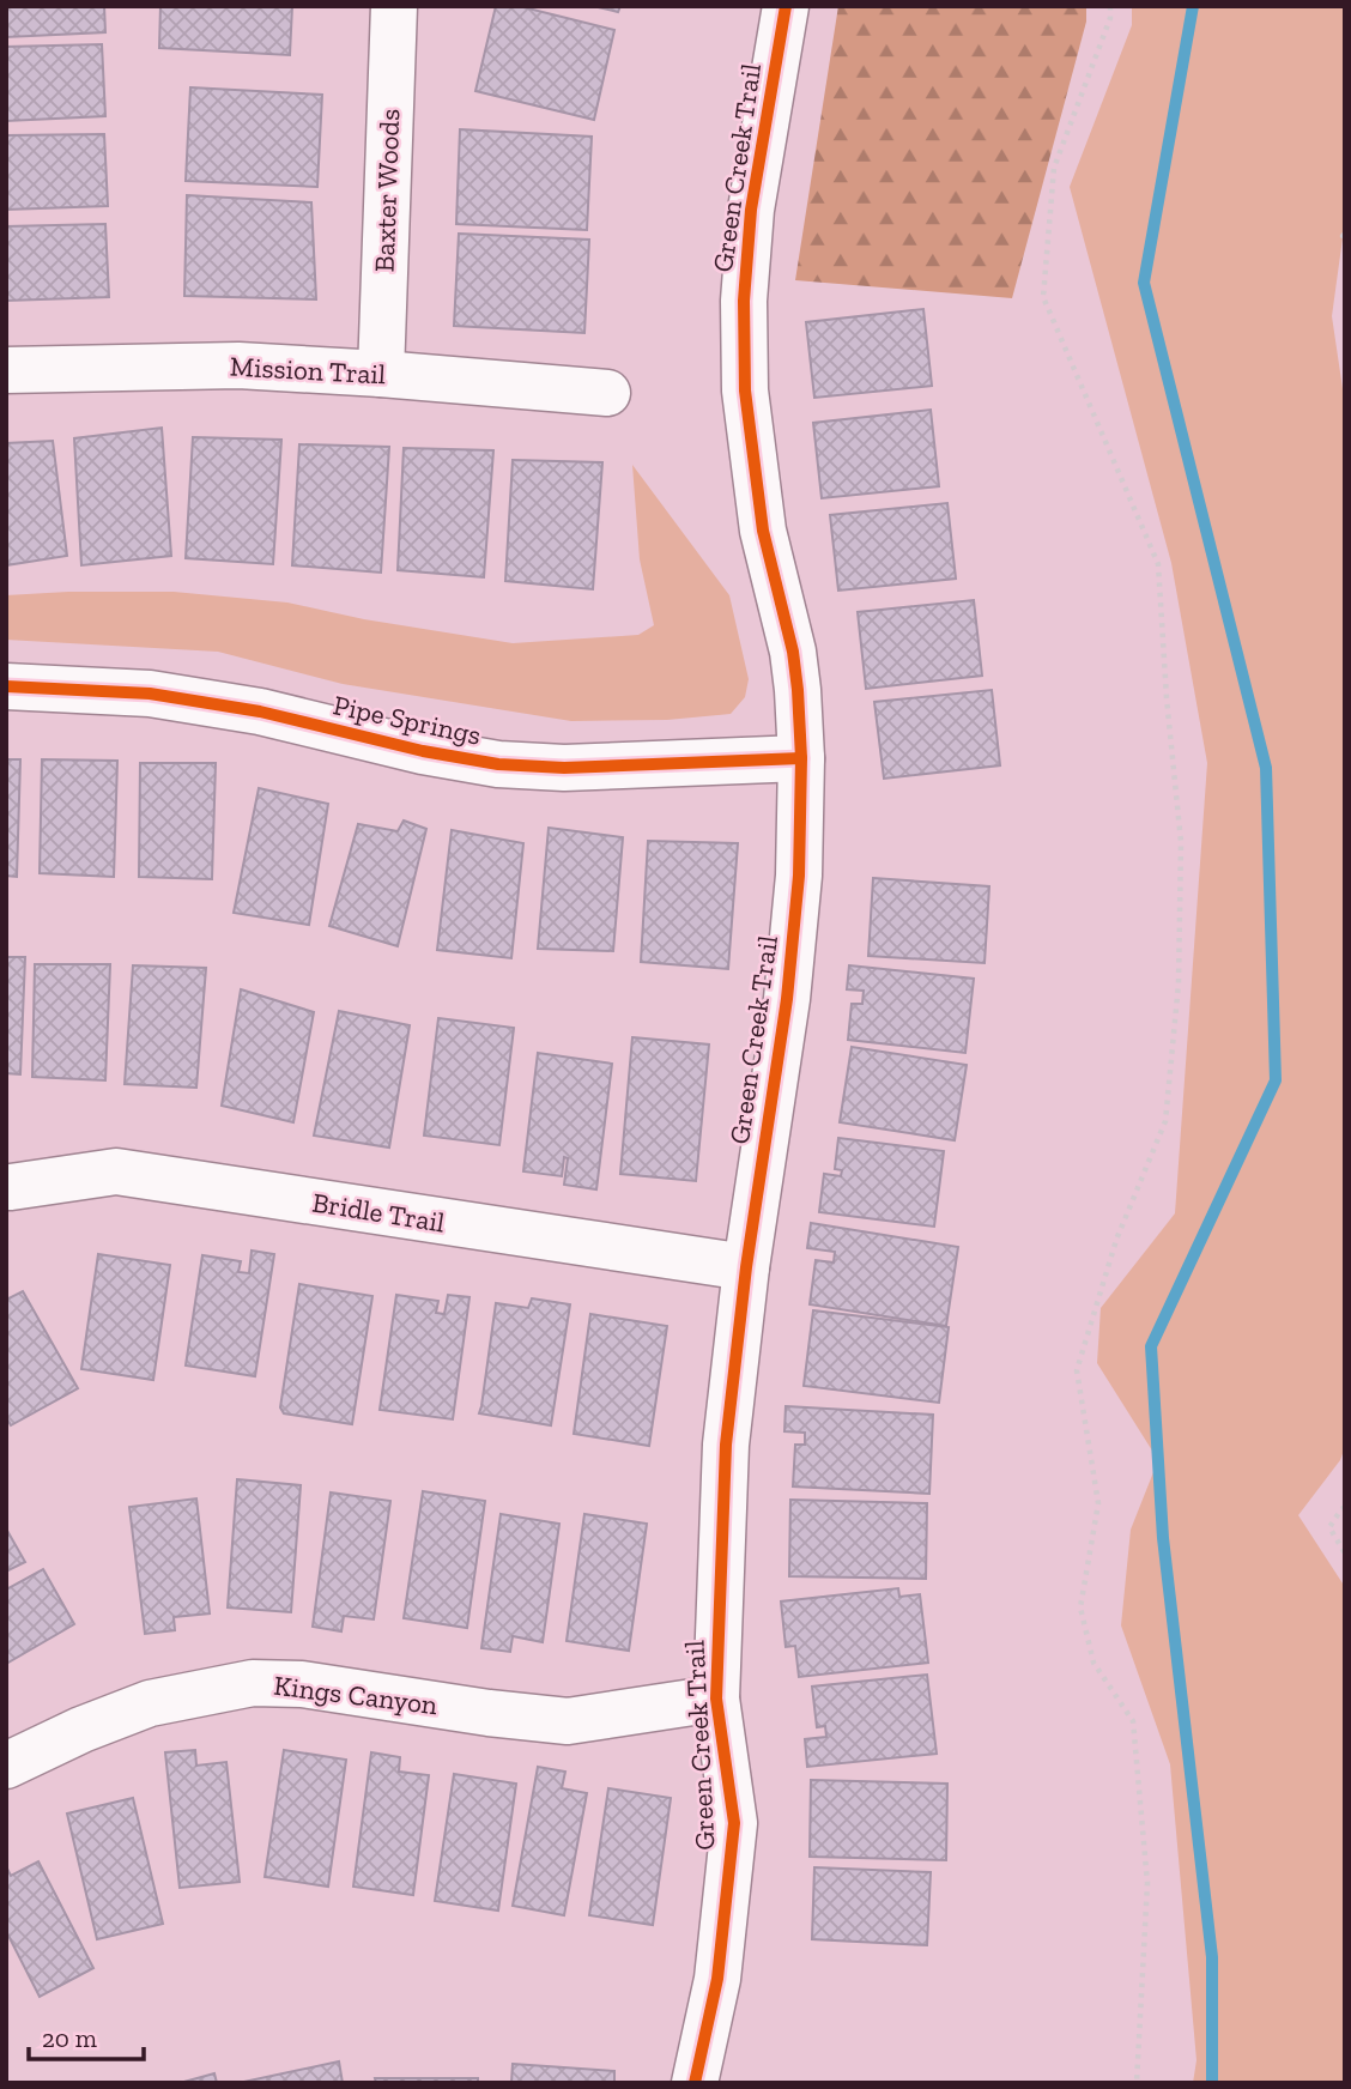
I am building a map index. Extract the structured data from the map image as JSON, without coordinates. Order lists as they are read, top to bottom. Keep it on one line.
{"streets":{"street":["Green Creek Trail","Baxter Woods","Mission Trail","Pipe Springs","Bridle Trail","Kings Canyon"]},"crossings":[["Green Creek Trail","Pipe Springs"],["Green Creek Trail","Bridle Trail"],["Green Creek Trail","Kings Canyon"],["Baxter Woods","Mission Trail"]],"scale_bar":"20 m"}
